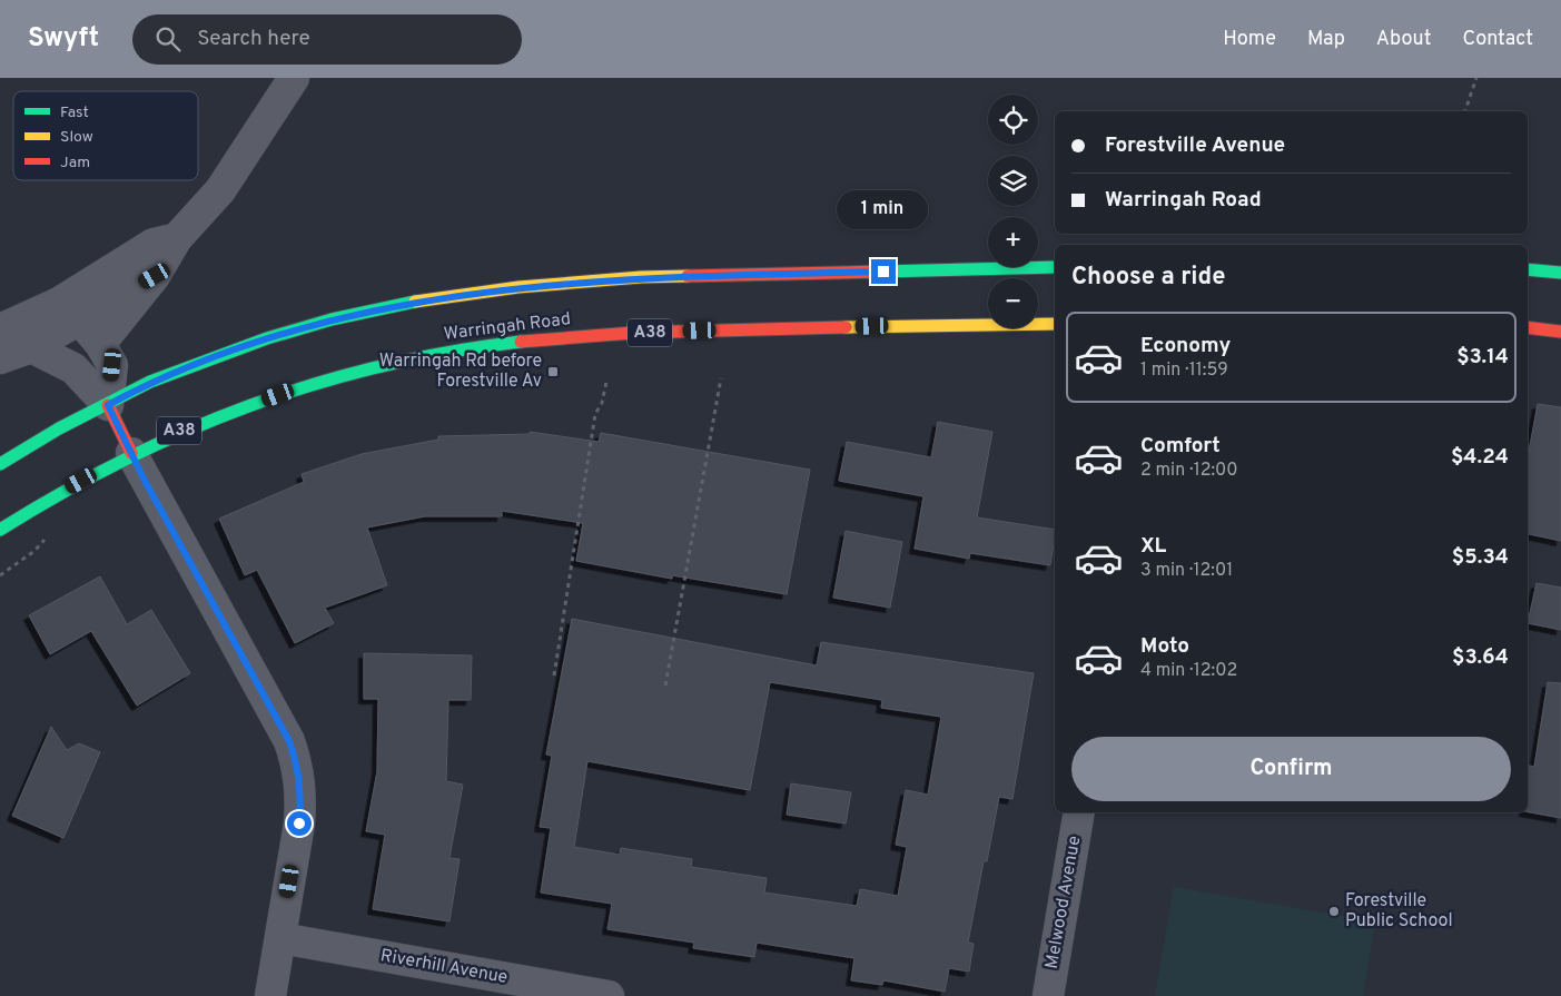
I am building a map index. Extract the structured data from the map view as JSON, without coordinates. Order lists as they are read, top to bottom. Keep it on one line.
{"streets":{"highway":["Warringah Road","A38"],"street":["Melwood Avenue","Riverhill Avenue"]},"places":{"transit":["Warringah Rd before Forestville Av"],"other":["Forestville Public School"]},"legend":["Fast","Slow","Jam"],"page":{"header":"Swyft","search":"Search here","nav":["Home","Map","About","Contact"],"map_buttons":["+","−"],"banner":["Forestville Avenue","Warringah Road"],"bubble":"1 min","heading":"Choose a ride","list":[{"name":"Economy","note":"1 min · 11:59","value":"$3.14"},{"name":"Comfort","note":"2 min · 12:00","value":"$4.24"},{"name":"XL","note":"3 min · 12:01","value":"$5.34"},{"name":"Moto","note":"4 min · 12:02","value":"$3.64"}],"buttons":"Confirm"}}
